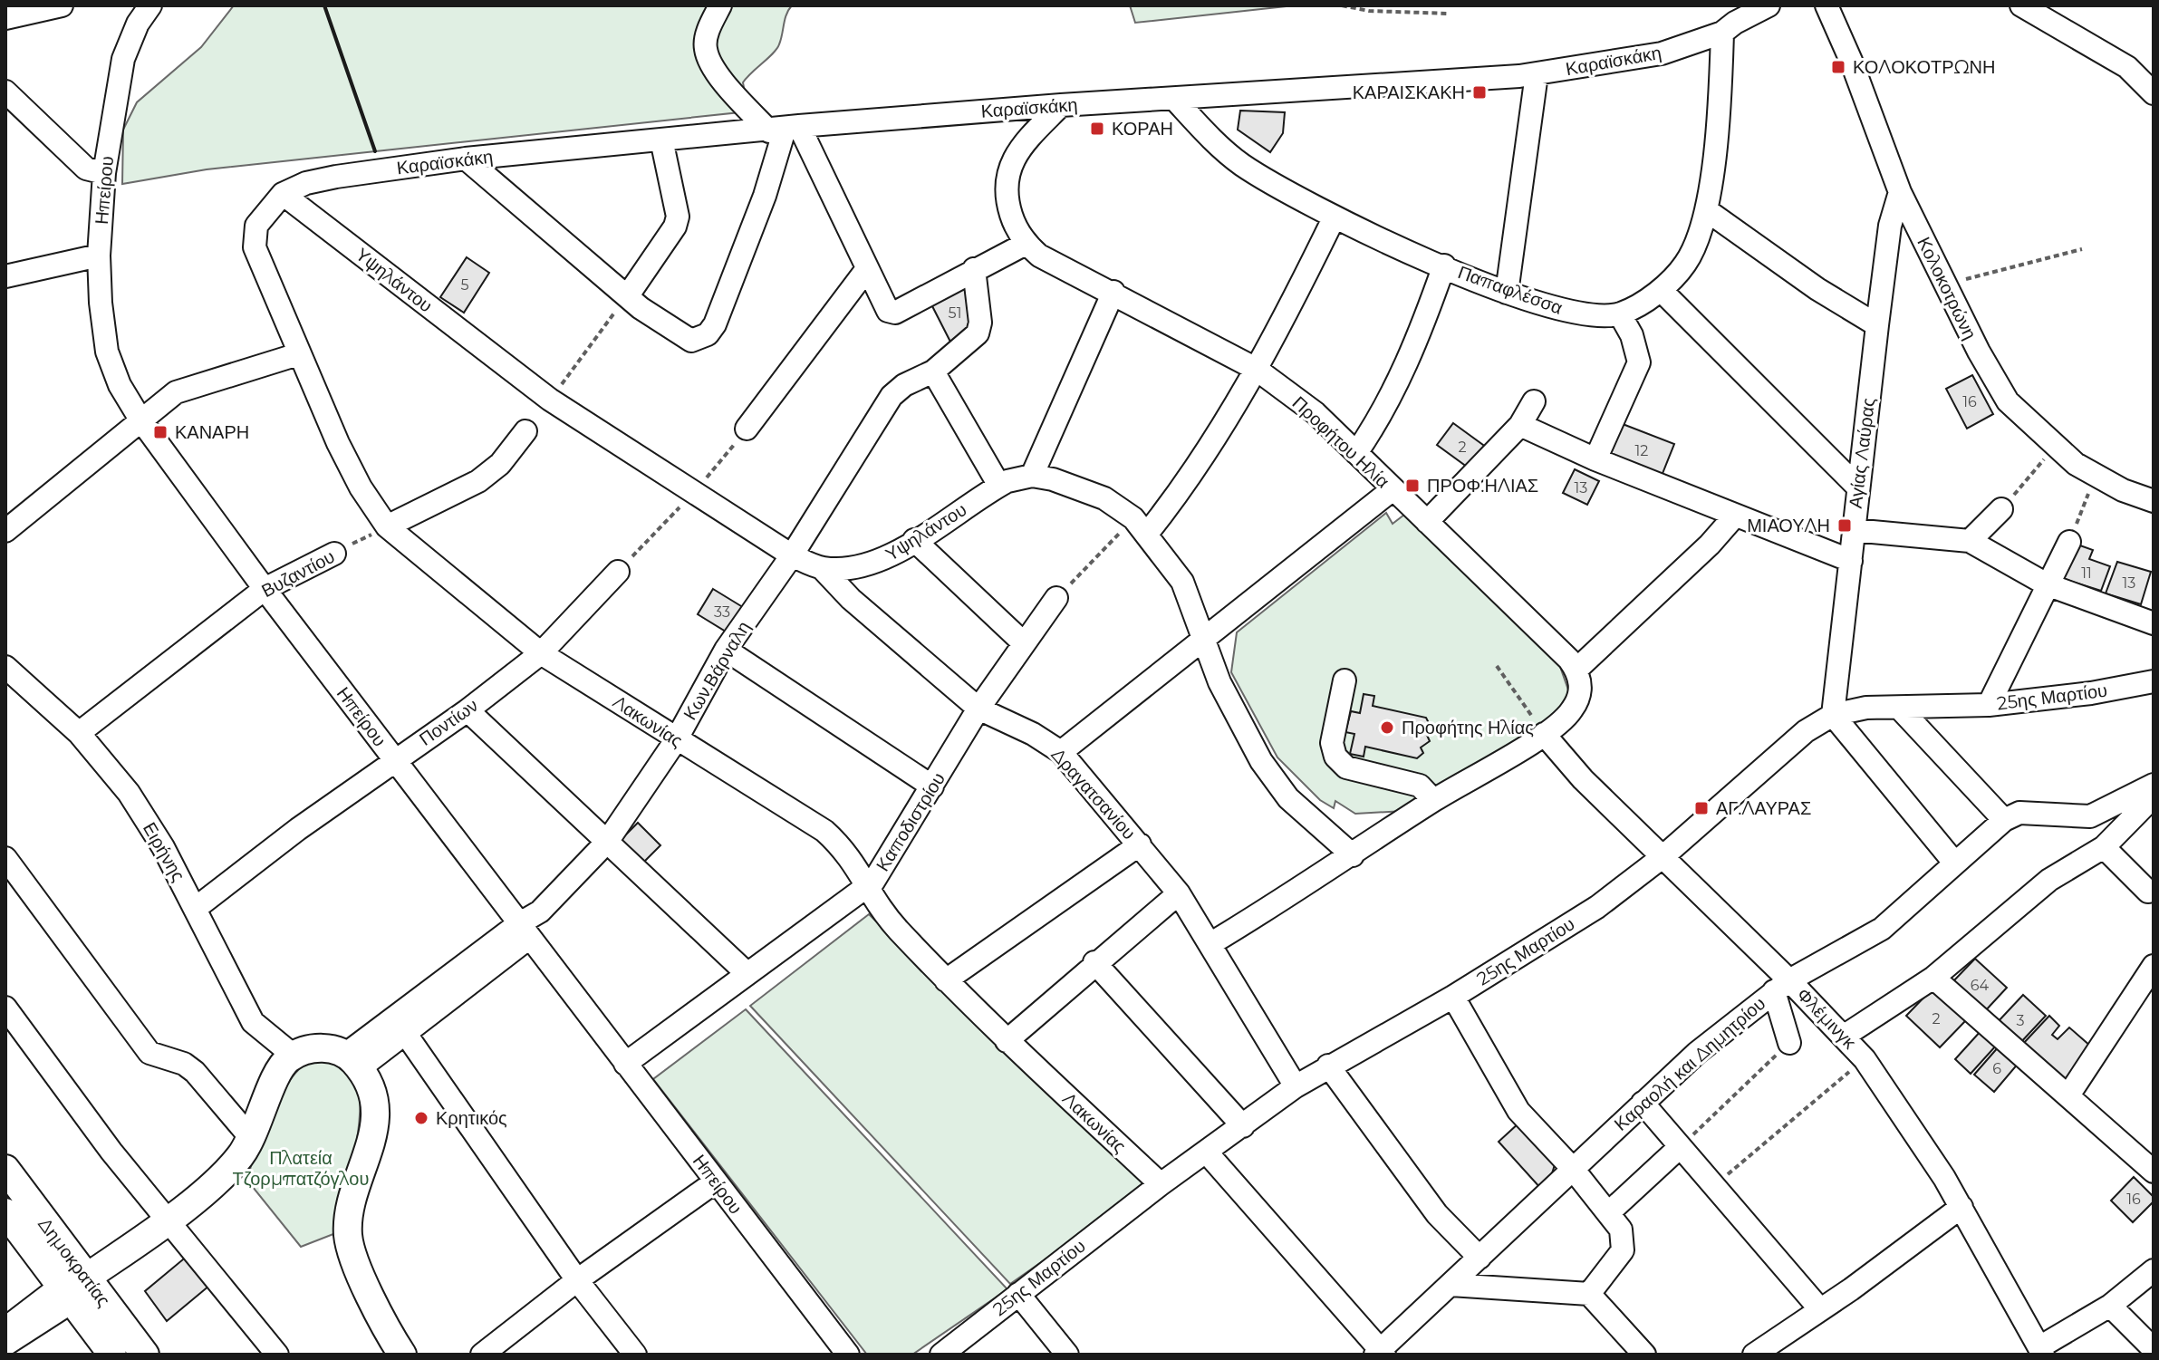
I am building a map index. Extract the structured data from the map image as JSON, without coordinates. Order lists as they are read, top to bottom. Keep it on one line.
{"streets":{"main road":["Δημοκρατίας"],"street":["Καραϊσκάκη","Ηπείρου","Υψηλάντου","Κολοκοτρώνη","Παπαφλέσσα","Προφήτου Ηλία","Αγίας Λαύρας","Βυζαντίου","Κων.Βάρναλη","25ης Μαρτίου","Λακωνίας","Ποντίων","Δραγατσανίου","Καποδιστρίου","Ειρήνης","Φλέμινγκ","Καραολή και Δημητρίου"]},"crossings":[["Καραϊσκάκη","Υψηλάντου"],["Καραϊσκάκη","Παπαφλέσσα"],["Καραϊσκάκη","Λακωνίας"],["Ηπείρου","Βυζαντίου"],["Ηπείρου","Κων.Βάρναλη"],["Ηπείρου","Ποντίων"],["Ηπείρου","Καποδιστρίου"],["Υψηλάντου","Κων.Βάρναλη"],["Υψηλάντου","Λακωνίας"],["Υψηλάντου","Δραγατσανίου"],["Κολοκοτρώνη","Αγίας Λαύρας"],["Αγίας Λαύρας","25ης Μαρτίου"],["Βυζαντίου","Λακωνίας"],["Βυζαντίου","Ειρήνης"],["Κων.Βάρναλη","Λακωνίας"],["25ης Μαρτίου","Λακωνίας"],["25ης Μαρτίου","Δραγατσανίου"],["25ης Μαρτίου","Φλέμινγκ"],["Λακωνίας","Ποντίων"],["Λακωνίας","Καποδιστρίου"],["Ποντίων","Ειρήνης"],["Δραγατσανίου","Καποδιστρίου"],["Φλέμινγκ","Καραολή και Δημητρίου"]],"parks":["Πλατεία Τζορμπατζόγλου"],"places":{"transit":["ΚΟΛΟΚΟΤΡΩΝΗ","ΚΑΡΑΙΣΚΑΚΗ","ΚΟΡΑΗ","ΚΑΝΑΡΗ","ΠΡΟΦ.ΗΛΙΑΣ","ΜΙΑΟΥΛΗ","ΑΓ.ΛΑΥΡΑΣ"],"other":["Προφήτης Ηλίας","Κρητικός"]},"house_numbers":["5","51","16","2","12","13","11","13","33","64","2","3","6","16"]}
